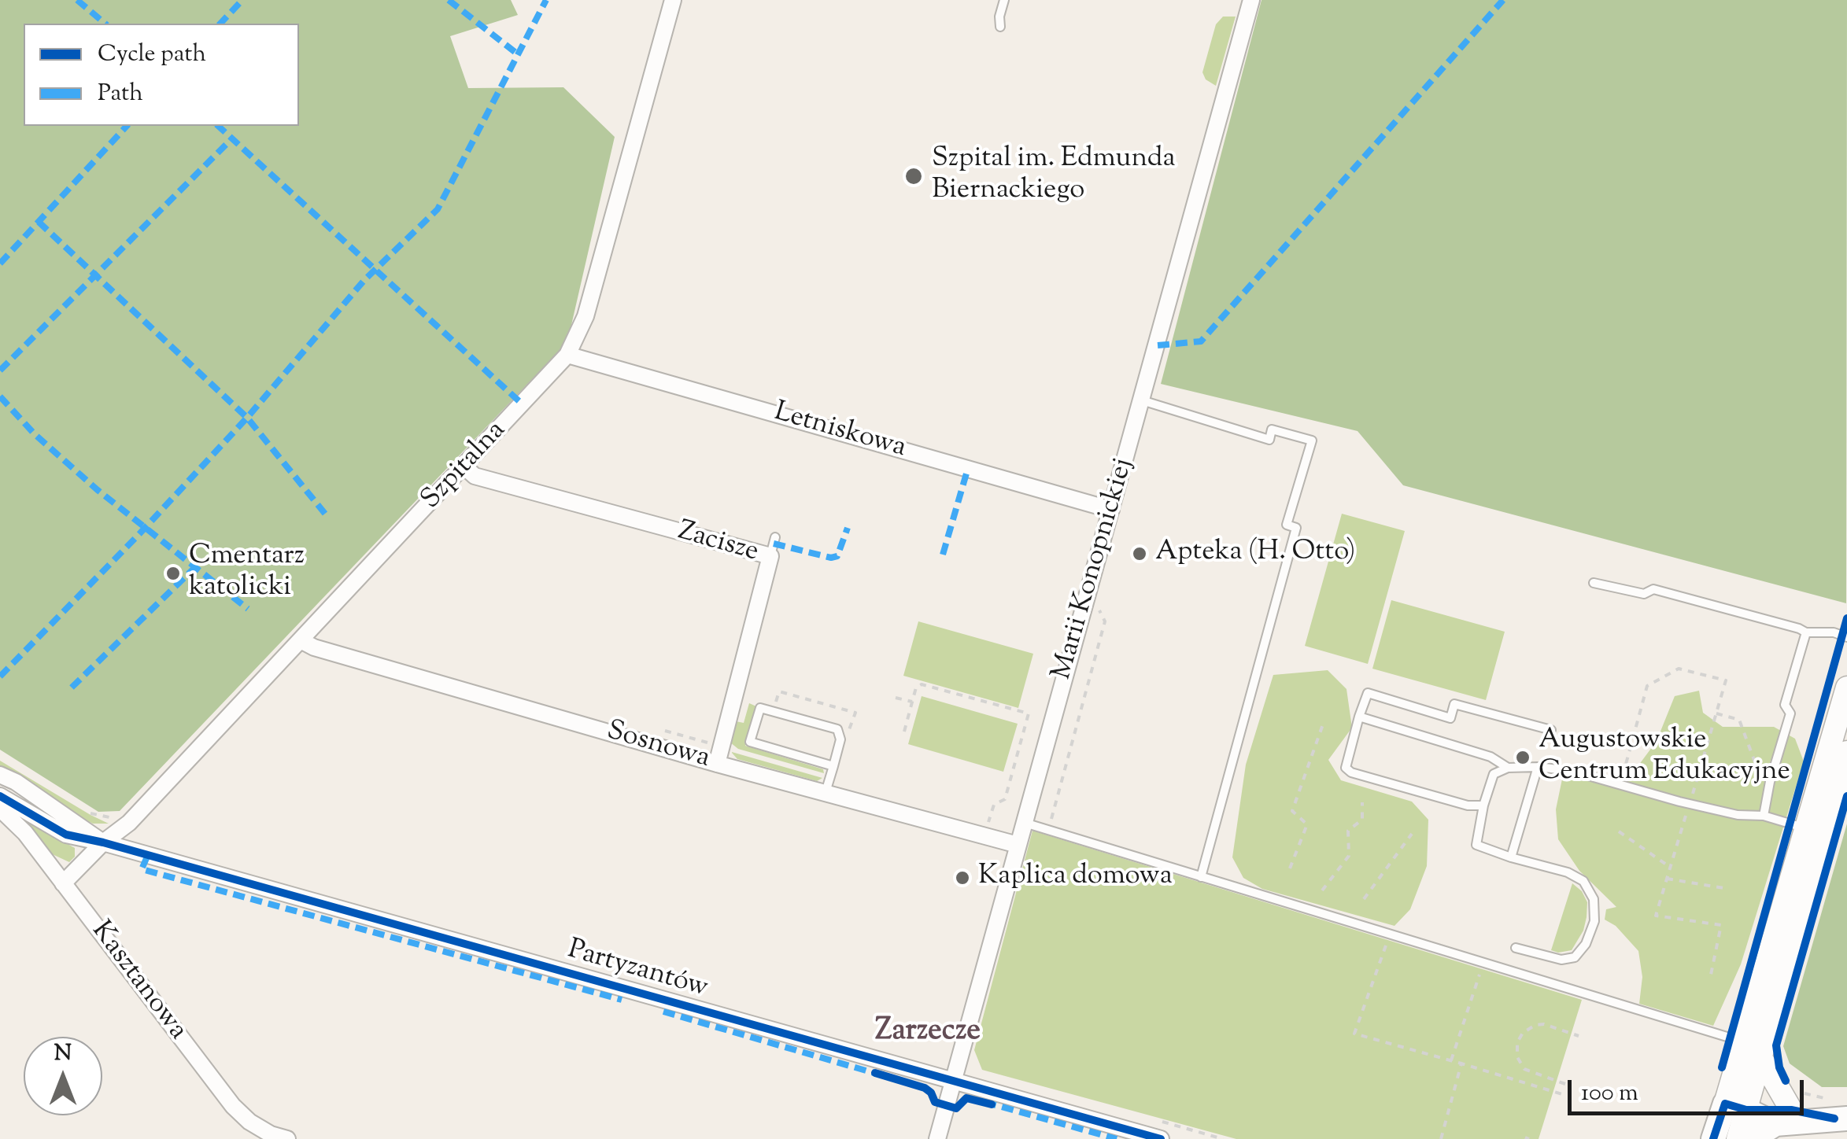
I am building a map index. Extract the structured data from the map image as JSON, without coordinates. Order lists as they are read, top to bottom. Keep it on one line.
{"streets":{"street":["Letniskowa","Szpitalna","Zacisze","Marii Konopnickiej","Sosnowa","Partyzantów","Kasztanowa"]},"crossings":[["Letniskowa","Szpitalna"],["Letniskowa","Marii Konopnickiej"],["Szpitalna","Zacisze"],["Szpitalna","Sosnowa"],["Szpitalna","Partyzantów"],["Szpitalna","Kasztanowa"],["Zacisze","Sosnowa"],["Marii Konopnickiej","Sosnowa"],["Marii Konopnickiej","Partyzantów"]],"districts":["Zarzecze"],"places":["Szpital im. Edmunda Biernackiego","Apteka (H. Otto)","Cmentarz katolicki","Augustowskie Centrum Edukacyjne","Kaplica domowa"],"legend":["Cycle path","Path"],"scale_bar":"100 m","north":"top"}
